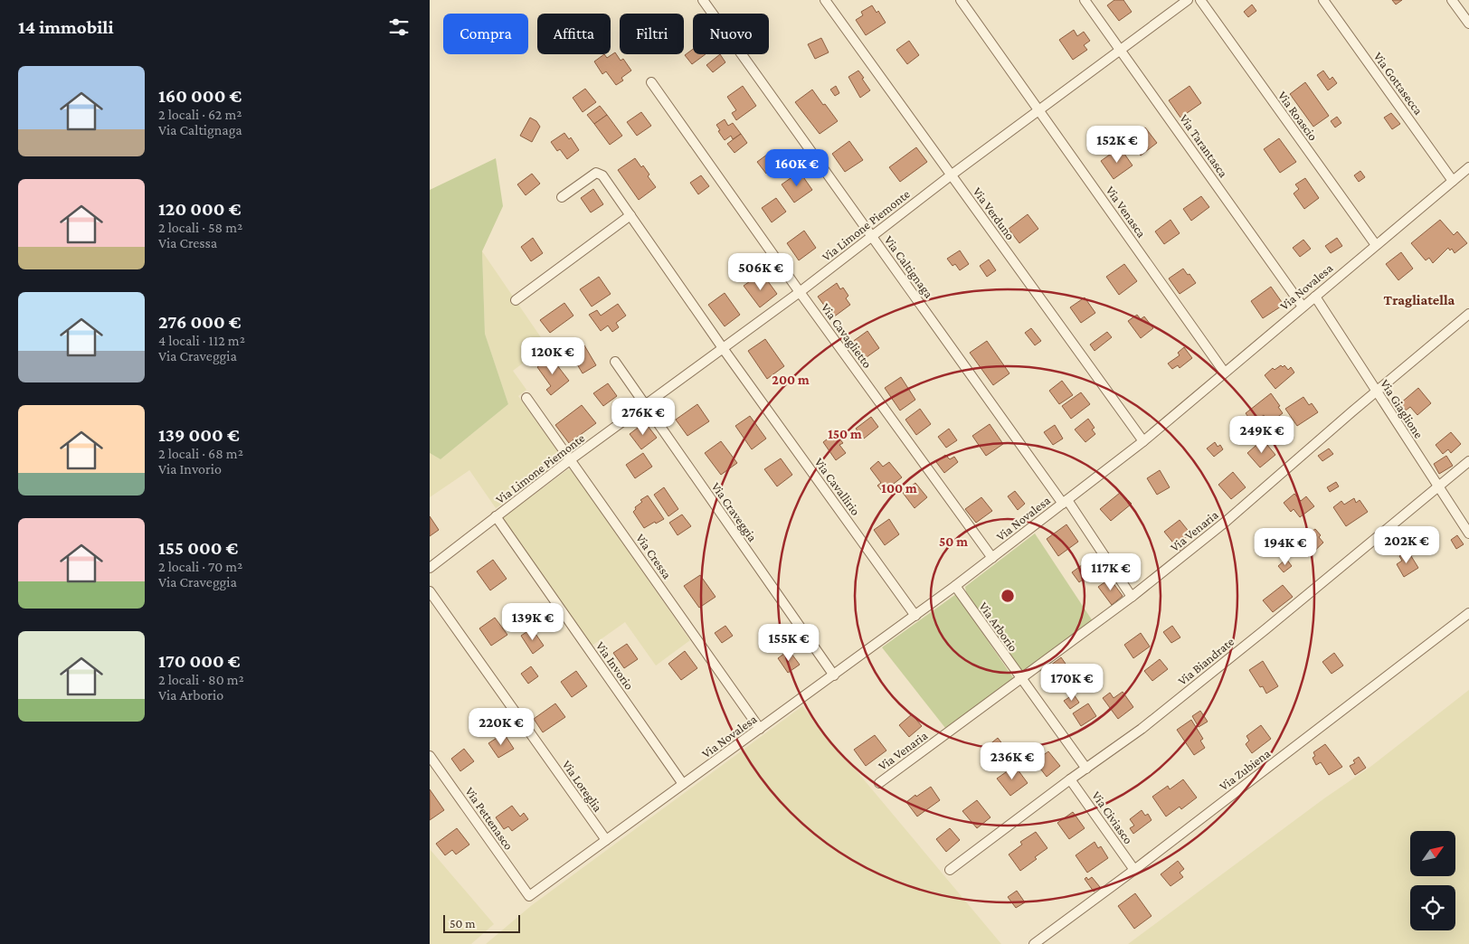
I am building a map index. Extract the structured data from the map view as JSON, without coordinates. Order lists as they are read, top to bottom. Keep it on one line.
{"streets":{"street":["Via Gottasecca","Via Roascio","Via Tarantasca","Via Venasca","Via Verduno","Via Limone Piemonte","Via Caltignaga","Via Novalesa","Via Cavaglietto","Via Giaglione","Via Cavallirio","Via Craveggia","Via Venaria","Via Cressa","Via Arborio","Via Biandrate","Via Invorio","Via Zubiena","Via Loreglia","Via Civiasco","Via Pettenasco"]},"crossings":[["Via Gottasecca","Via Novalesa"],["Via Roascio","Via Novalesa"],["Via Tarantasca","Via Limone Piemonte"],["Via Tarantasca","Via Novalesa"],["Via Venasca","Via Limone Piemonte"],["Via Venasca","Via Novalesa"],["Via Verduno","Via Limone Piemonte"],["Via Verduno","Via Novalesa"],["Via Limone Piemonte","Via Caltignaga"],["Via Limone Piemonte","Via Cavaglietto"],["Via Limone Piemonte","Via Cavallirio"],["Via Limone Piemonte","Via Craveggia"],["Via Limone Piemonte","Via Cressa"],["Via Limone Piemonte","Via Invorio"],["Via Caltignaga","Via Novalesa"],["Via Caltignaga","Via Venaria"],["Via Novalesa","Via Cavaglietto"],["Via Novalesa","Via Giaglione"],["Via Novalesa","Via Cavallirio"],["Via Novalesa","Via Craveggia"],["Via Novalesa","Via Cressa"],["Via Novalesa","Via Arborio"],["Via Novalesa","Via Invorio"],["Via Novalesa","Via Loreglia"],["Via Novalesa","Via Pettenasco"],["Via Giaglione","Via Venaria"],["Via Giaglione","Via Biandrate"],["Via Venaria","Via Arborio"],["Via Arborio","Via Biandrate"],["Via Biandrate","Via Civiasco"],["Via Zubiena","Via Civiasco"]],"districts":["Tragliatella"],"scale_bar":"50 m","north":"top right","page":{"heading":"14 immobili","chip":["Compra","Affitta","Filtri","Nuovo"],"list":[{"name":"160 000 €","note":"2 locali · 62 m² · Via Caltignaga"},{"name":"120 000 €","note":"2 locali · 58 m² · Via Cressa"},{"name":"276 000 €","note":"4 locali · 112 m² · Via Craveggia"},{"name":"139 000 €","note":"2 locali · 68 m² · Via Invorio"},{"name":"155 000 €","note":"2 locali · 70 m² · Via Craveggia"},{"name":"170 000 €","note":"2 locali · 80 m² · Via Arborio"}],"price":["152K €","160K €","506K €","120K €","276K €","249K €","202K €","194K €","117K €","139K €","155K €","170K €","220K €","236K €"],"scale":"50 m"},"rings":["200 m","150 m","100 m","50 m"]}
